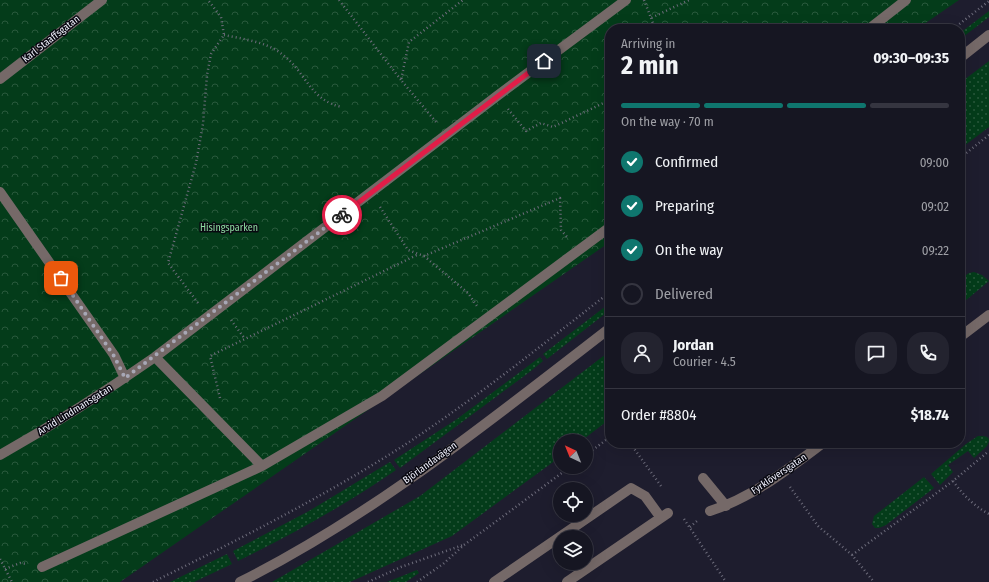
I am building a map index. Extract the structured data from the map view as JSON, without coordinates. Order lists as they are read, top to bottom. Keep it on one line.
{"streets":{"street":["Karl Staaffsgatan","Arvid Lindmansgatan","Björlandavägen","Fyrklöversgatan"]},"parks":["Hisingsparken"],"north":"top left","page":{"heading":["2 min","Arriving in","09:30–09:35"],"panel":["Jordan","Courier · 4.5","Order #8804","$18.74"],"bar":"On the way · 70 m","list":[["Confirmed","09:00"],["Preparing","09:02"],["On the way","09:22"],"Delivered"]}}
